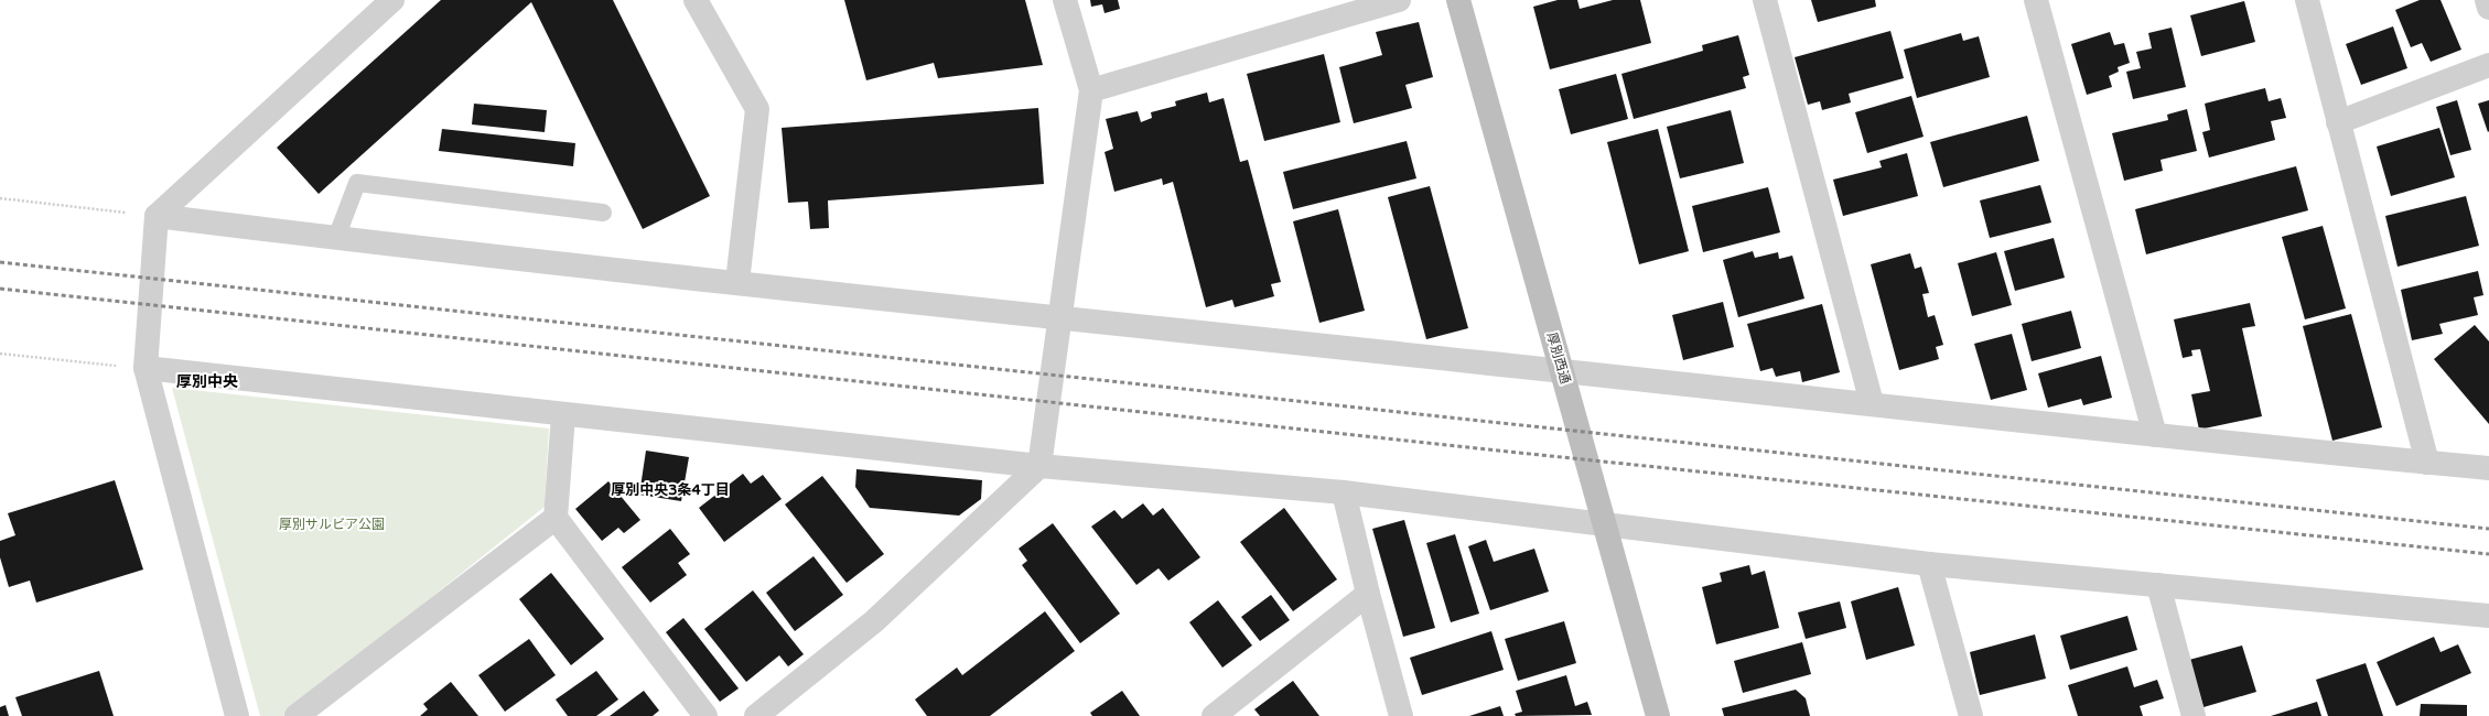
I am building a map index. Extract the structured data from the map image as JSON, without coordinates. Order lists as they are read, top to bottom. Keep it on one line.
{"streets":{"street":["厚別西通"]},"districts":["厚別中央","厚別中央3条4丁目"],"parks":["厚別サルビア公園"]}
